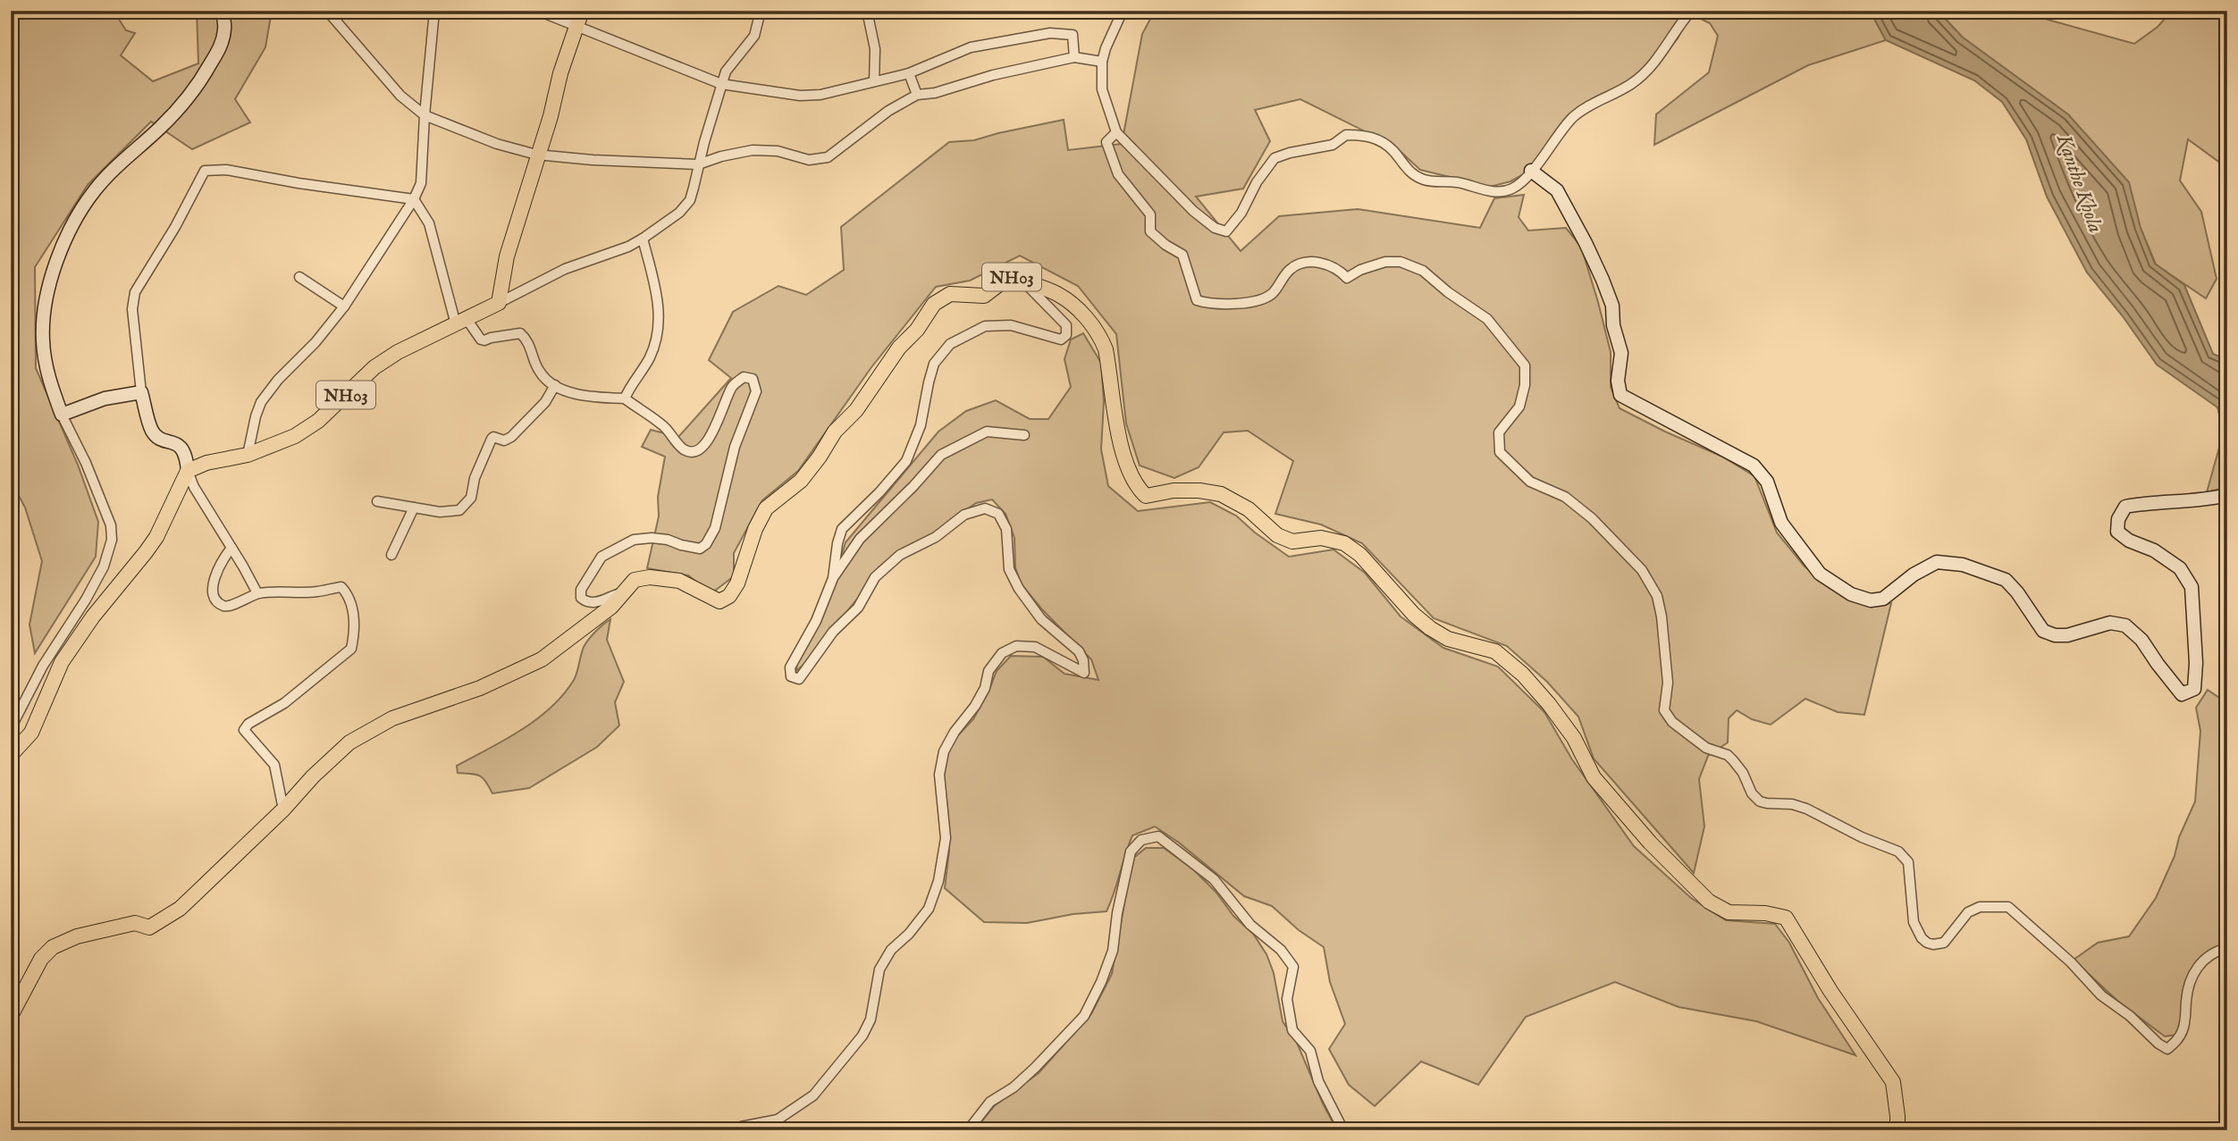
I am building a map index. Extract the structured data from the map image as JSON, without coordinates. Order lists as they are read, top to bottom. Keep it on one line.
{"streets":{"main road":["NH03"]},"water":["Kanthe Khola"]}
